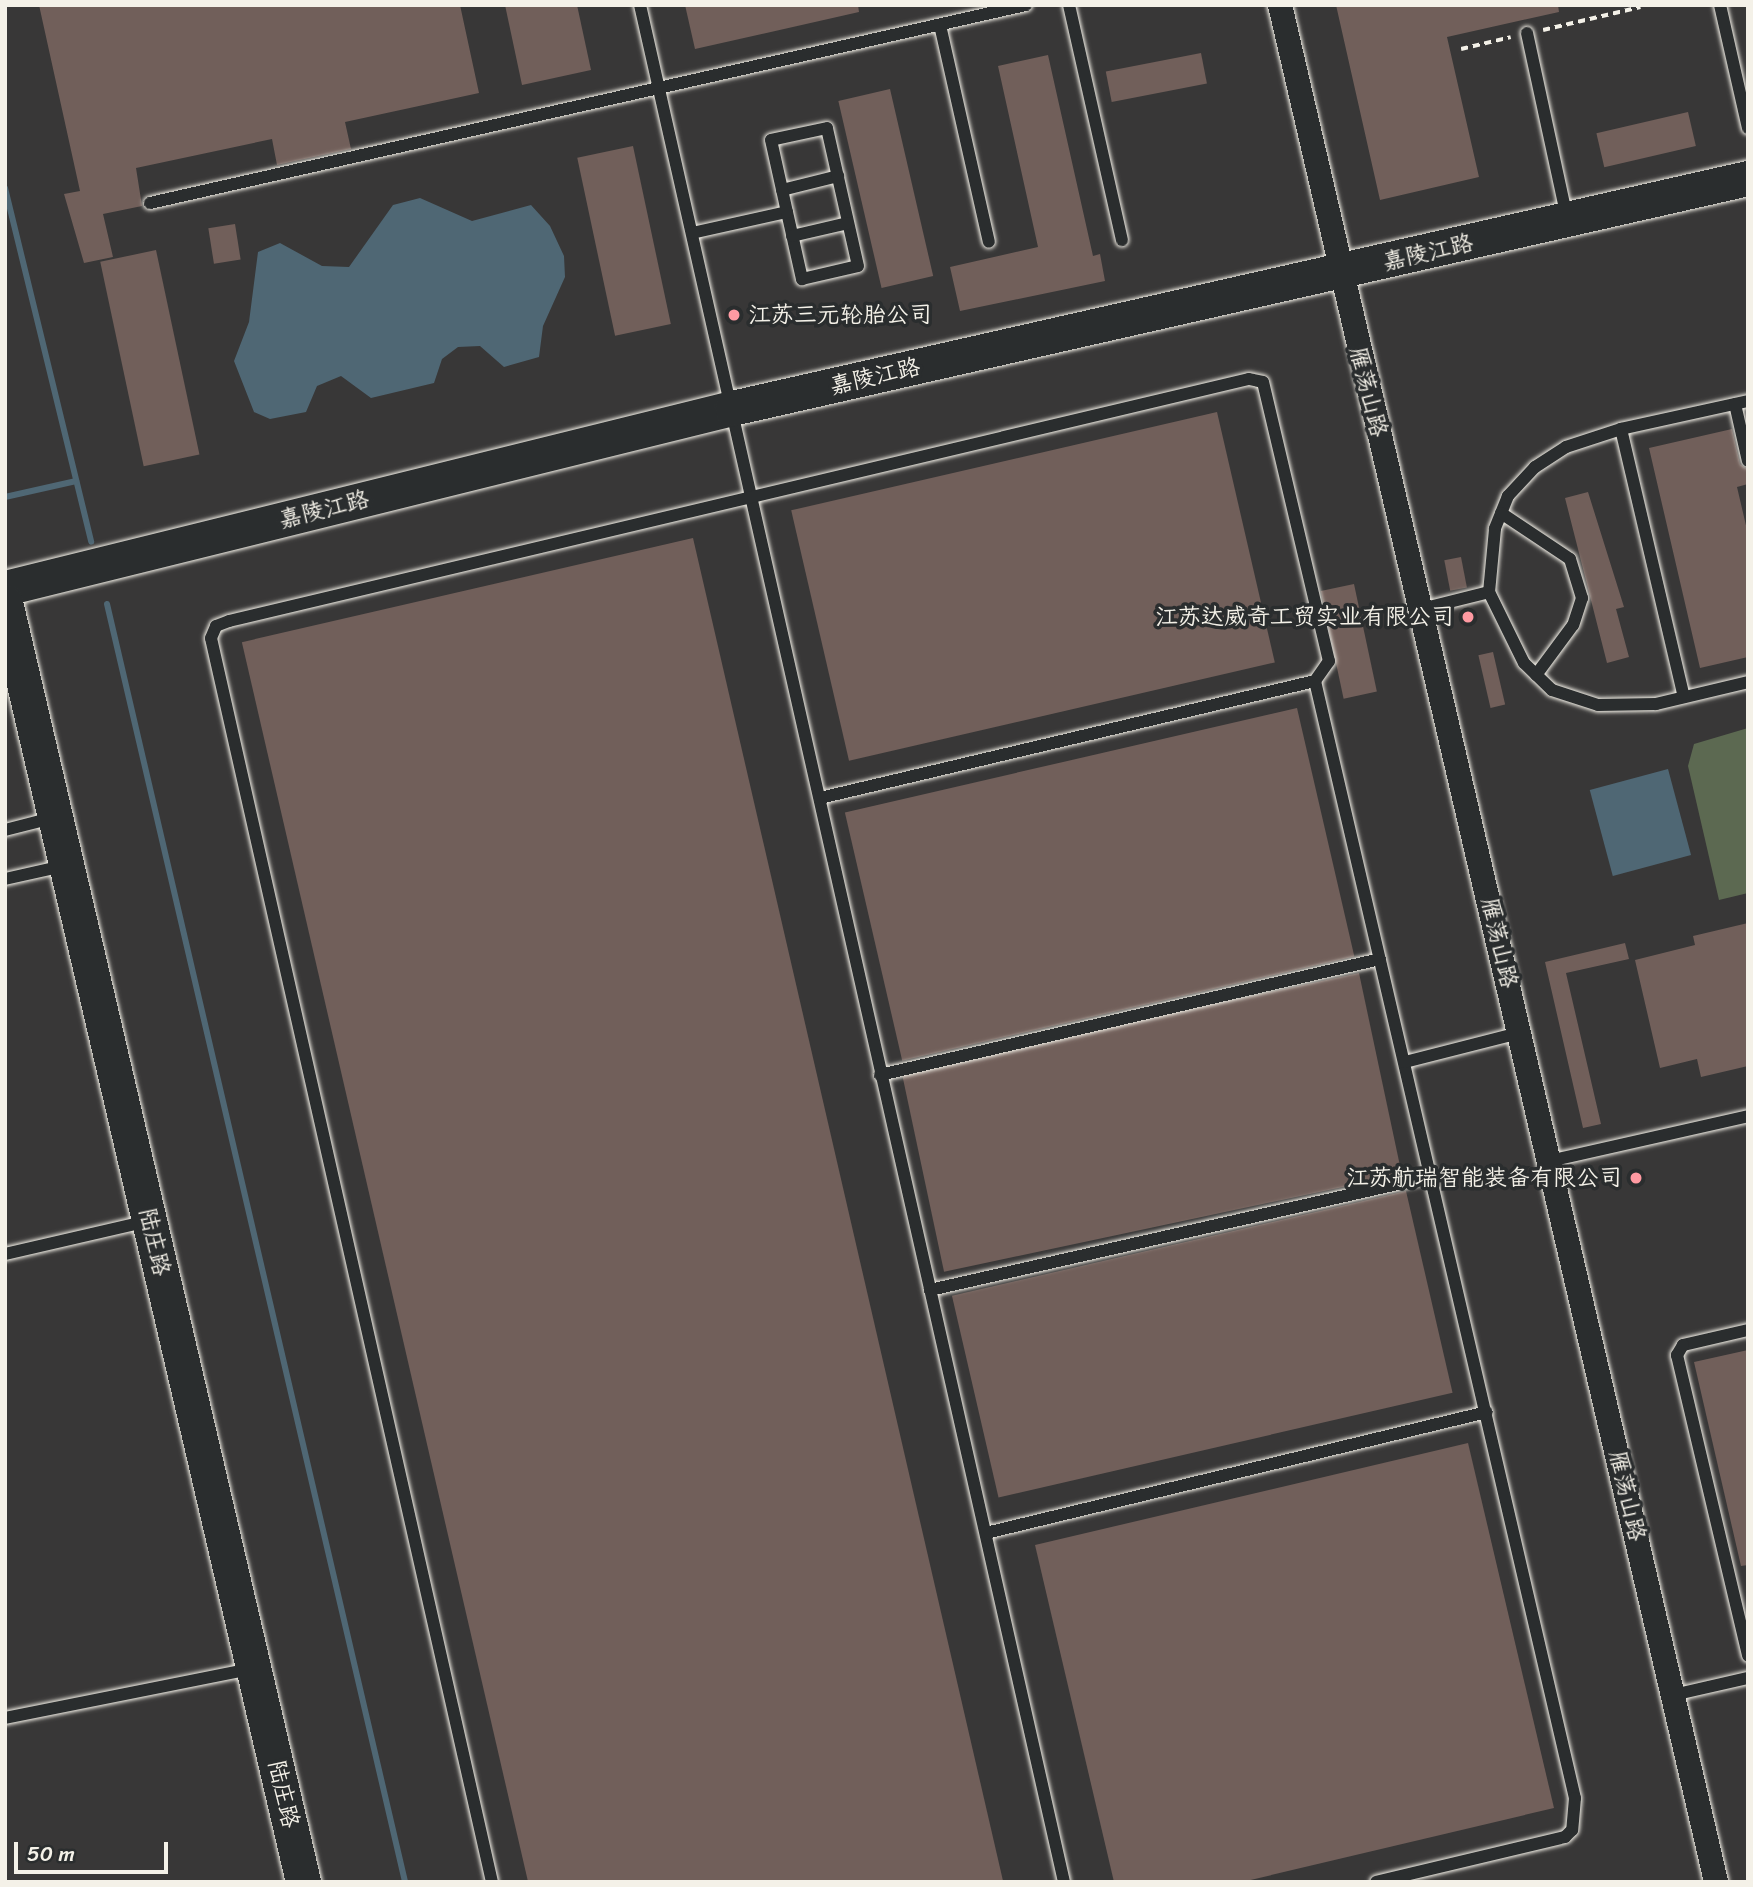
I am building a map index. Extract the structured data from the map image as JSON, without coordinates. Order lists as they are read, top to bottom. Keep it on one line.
{"streets":{"street":["嘉陵江路","雁荡山路","陆庄路"]},"crossings":[["嘉陵江路","雁荡山路"]],"places":["江苏三元轮胎公司","江苏达威奇工贸实业有限公司","江苏航瑞智能装备有限公司"],"scale_bar":"50 m"}
